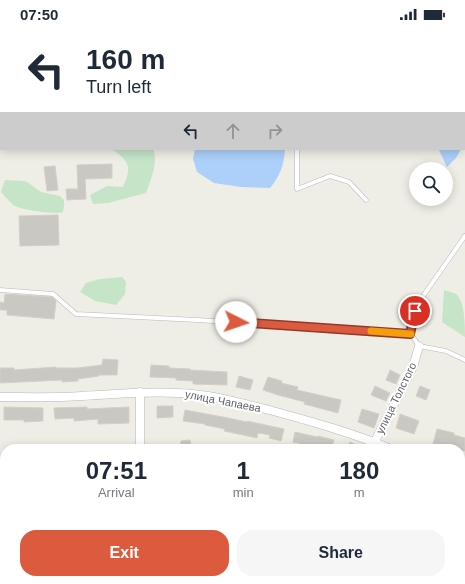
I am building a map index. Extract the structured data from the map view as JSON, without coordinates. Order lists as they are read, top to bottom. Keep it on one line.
{"streets":{"street":["улица Толстого","улица Чапаева"]},"page":{"status":"07:50","turn":["160 m","Turn left"],"eta":["07:51","Arrival","1","min","180","m"],"buttons":["Exit","Share"]}}
